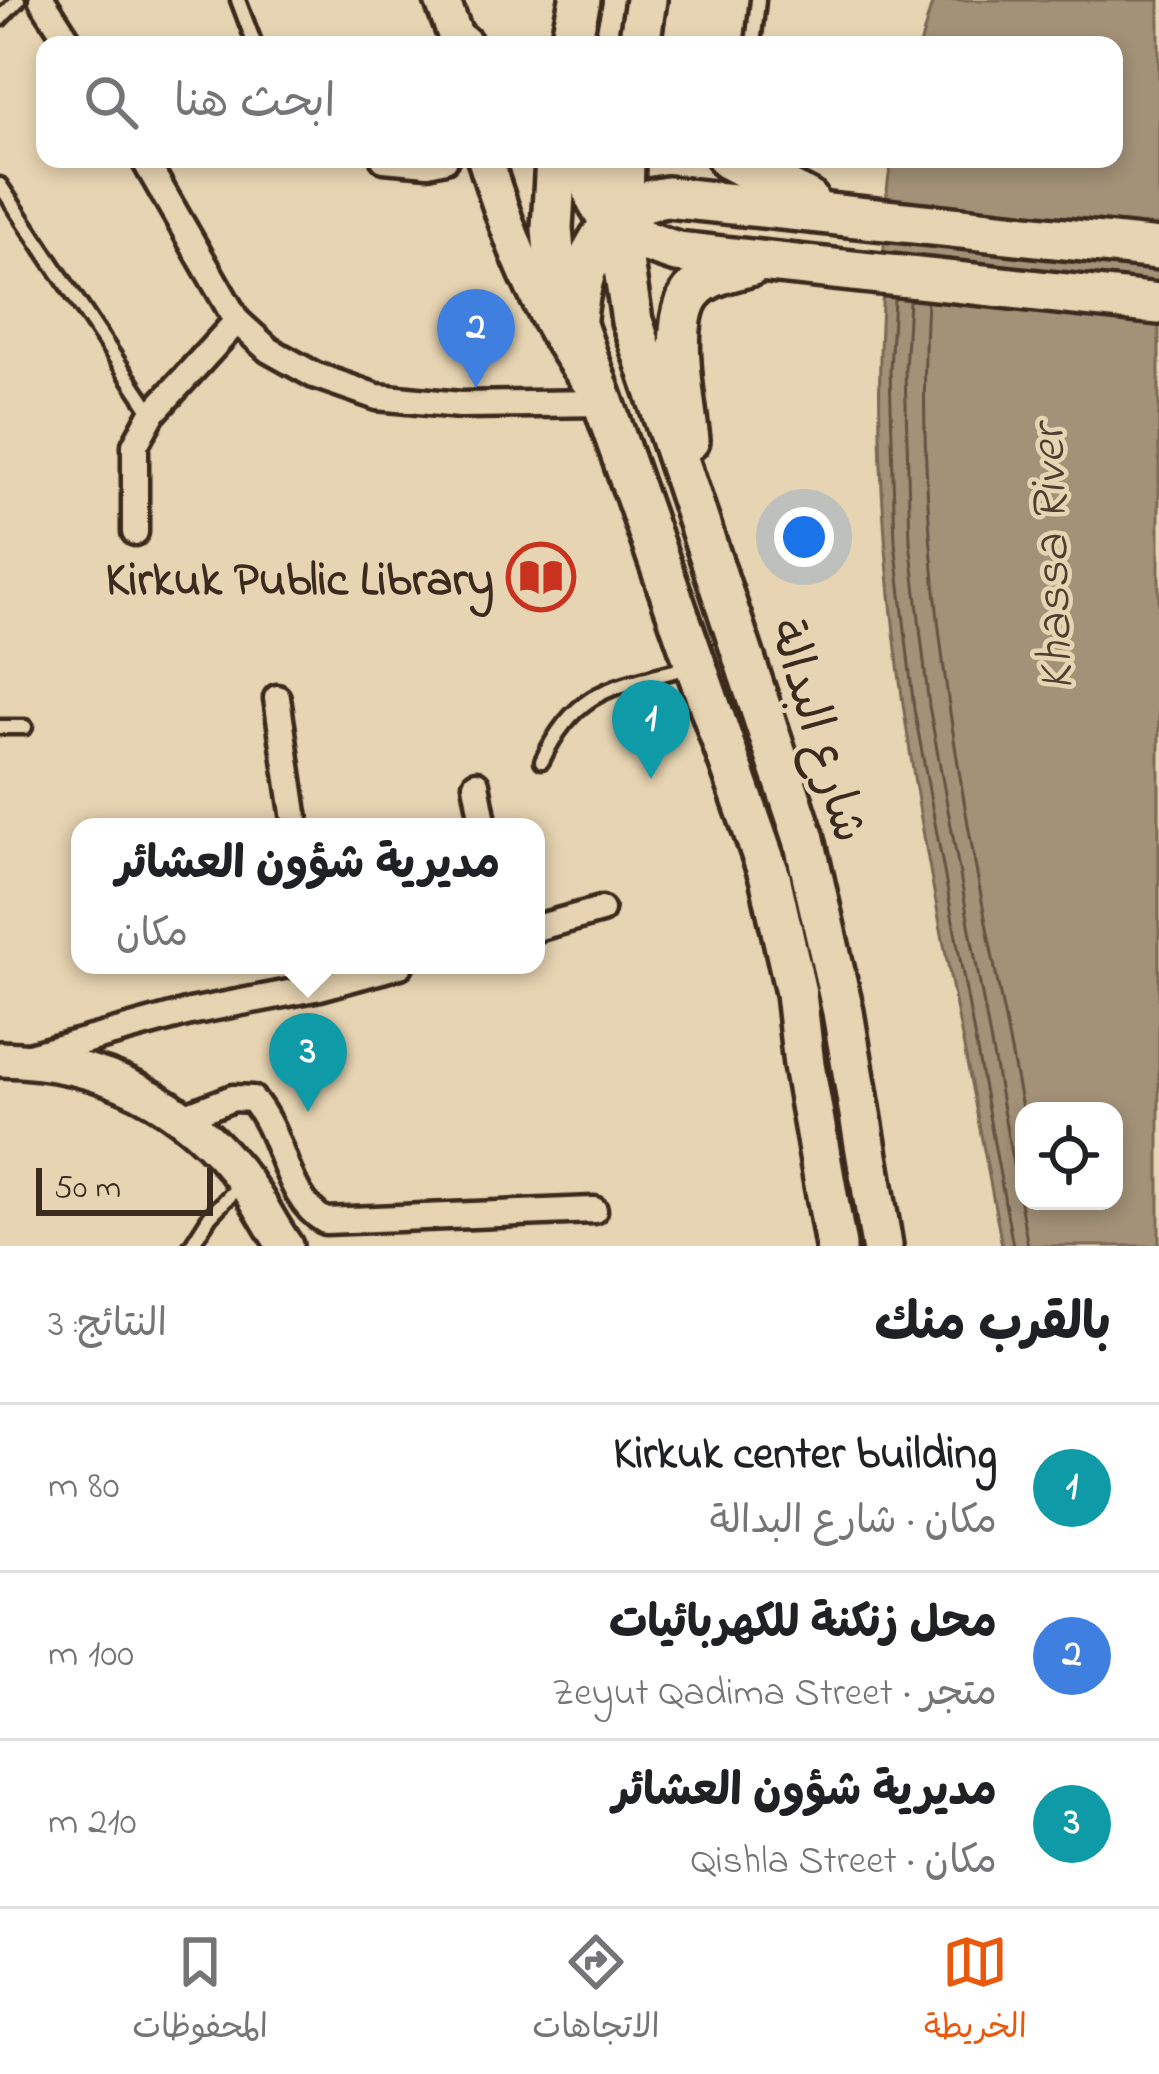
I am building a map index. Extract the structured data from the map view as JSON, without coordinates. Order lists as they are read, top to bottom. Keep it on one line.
{"streets":{"main road":["شارع البدالة"]},"water":["Khassa River"],"places":{"library":["Kirkuk Public Library"]},"scale_bar":"50 m","page":{"search":"ابحث هنا","pins":["2","1","3"],"popup":["مديرية شؤون العشائر","مكان"],"scale":"50 m","heading":["بالقرب منك","النتائج: 3"],"list":[{"mark":"1","name":"Kirkuk center building","note":"مكان · شارع البدالة","value":"80 m"},{"mark":"2","name":"محل زنكنة للكهربائيات","note":"متجر · Zeyut Qadima Street","value":"100 m"},{"mark":"3","name":"مديرية شؤون العشائر","note":"مكان · Qishla Street","value":"210 m"}],"nav":["الخريطة","الاتجاهات","المحفوظات"]}}
